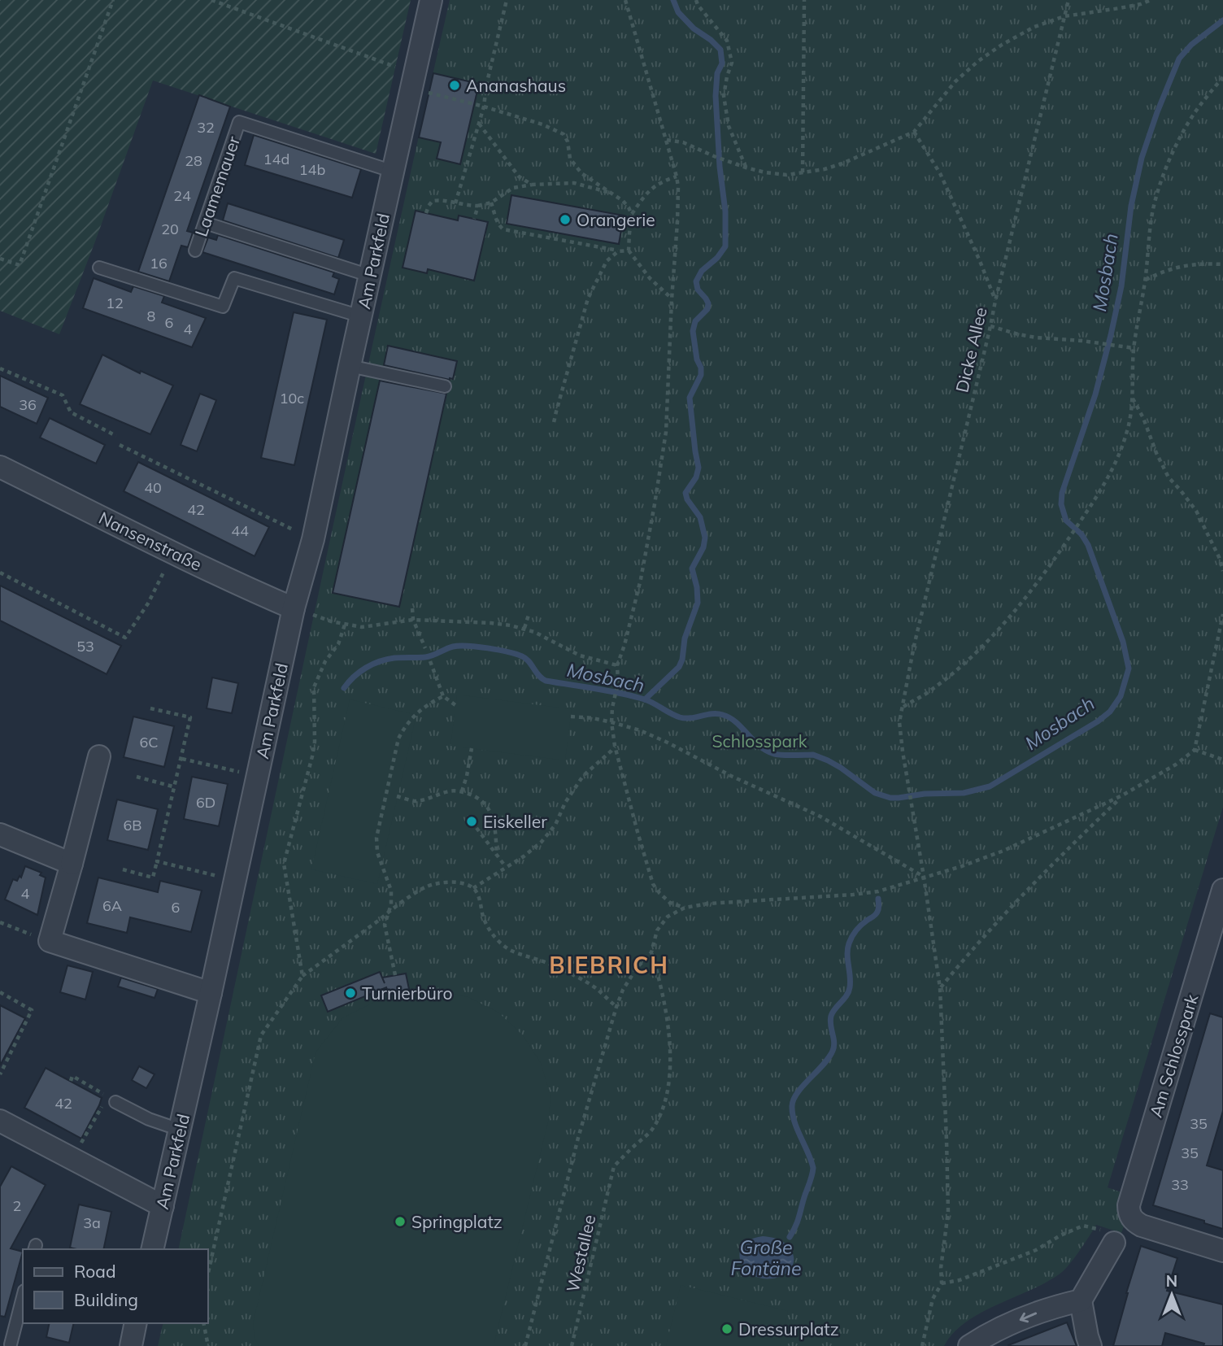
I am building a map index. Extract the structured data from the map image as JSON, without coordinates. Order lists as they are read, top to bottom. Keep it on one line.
{"streets":{"street":["Am Parkfeld","Nansenstraße","Am Schlosspark"],"lane":["Laamemauer"],"path":["Dicke Allee","Westallee"]},"crossings":[["Laamemauer","Am Parkfeld"],["Am Parkfeld","Nansenstraße"]],"districts":["BIEBRICH"],"water":["Mosbach","Große Fontäne"],"parks":["Schlosspark"],"places":["Ananashaus","Orangerie","Eiskeller","Turnierbüro","Springplatz","Dressurplatz"],"house_numbers":["32","14d","28","14b","24","20","16","12","8","6","4","10c","36","40","42","44","53","6C","6D","6B","4","6A","6","42","35","35","33","2","3a"],"legend":["Road","Building"],"north":"top"}
